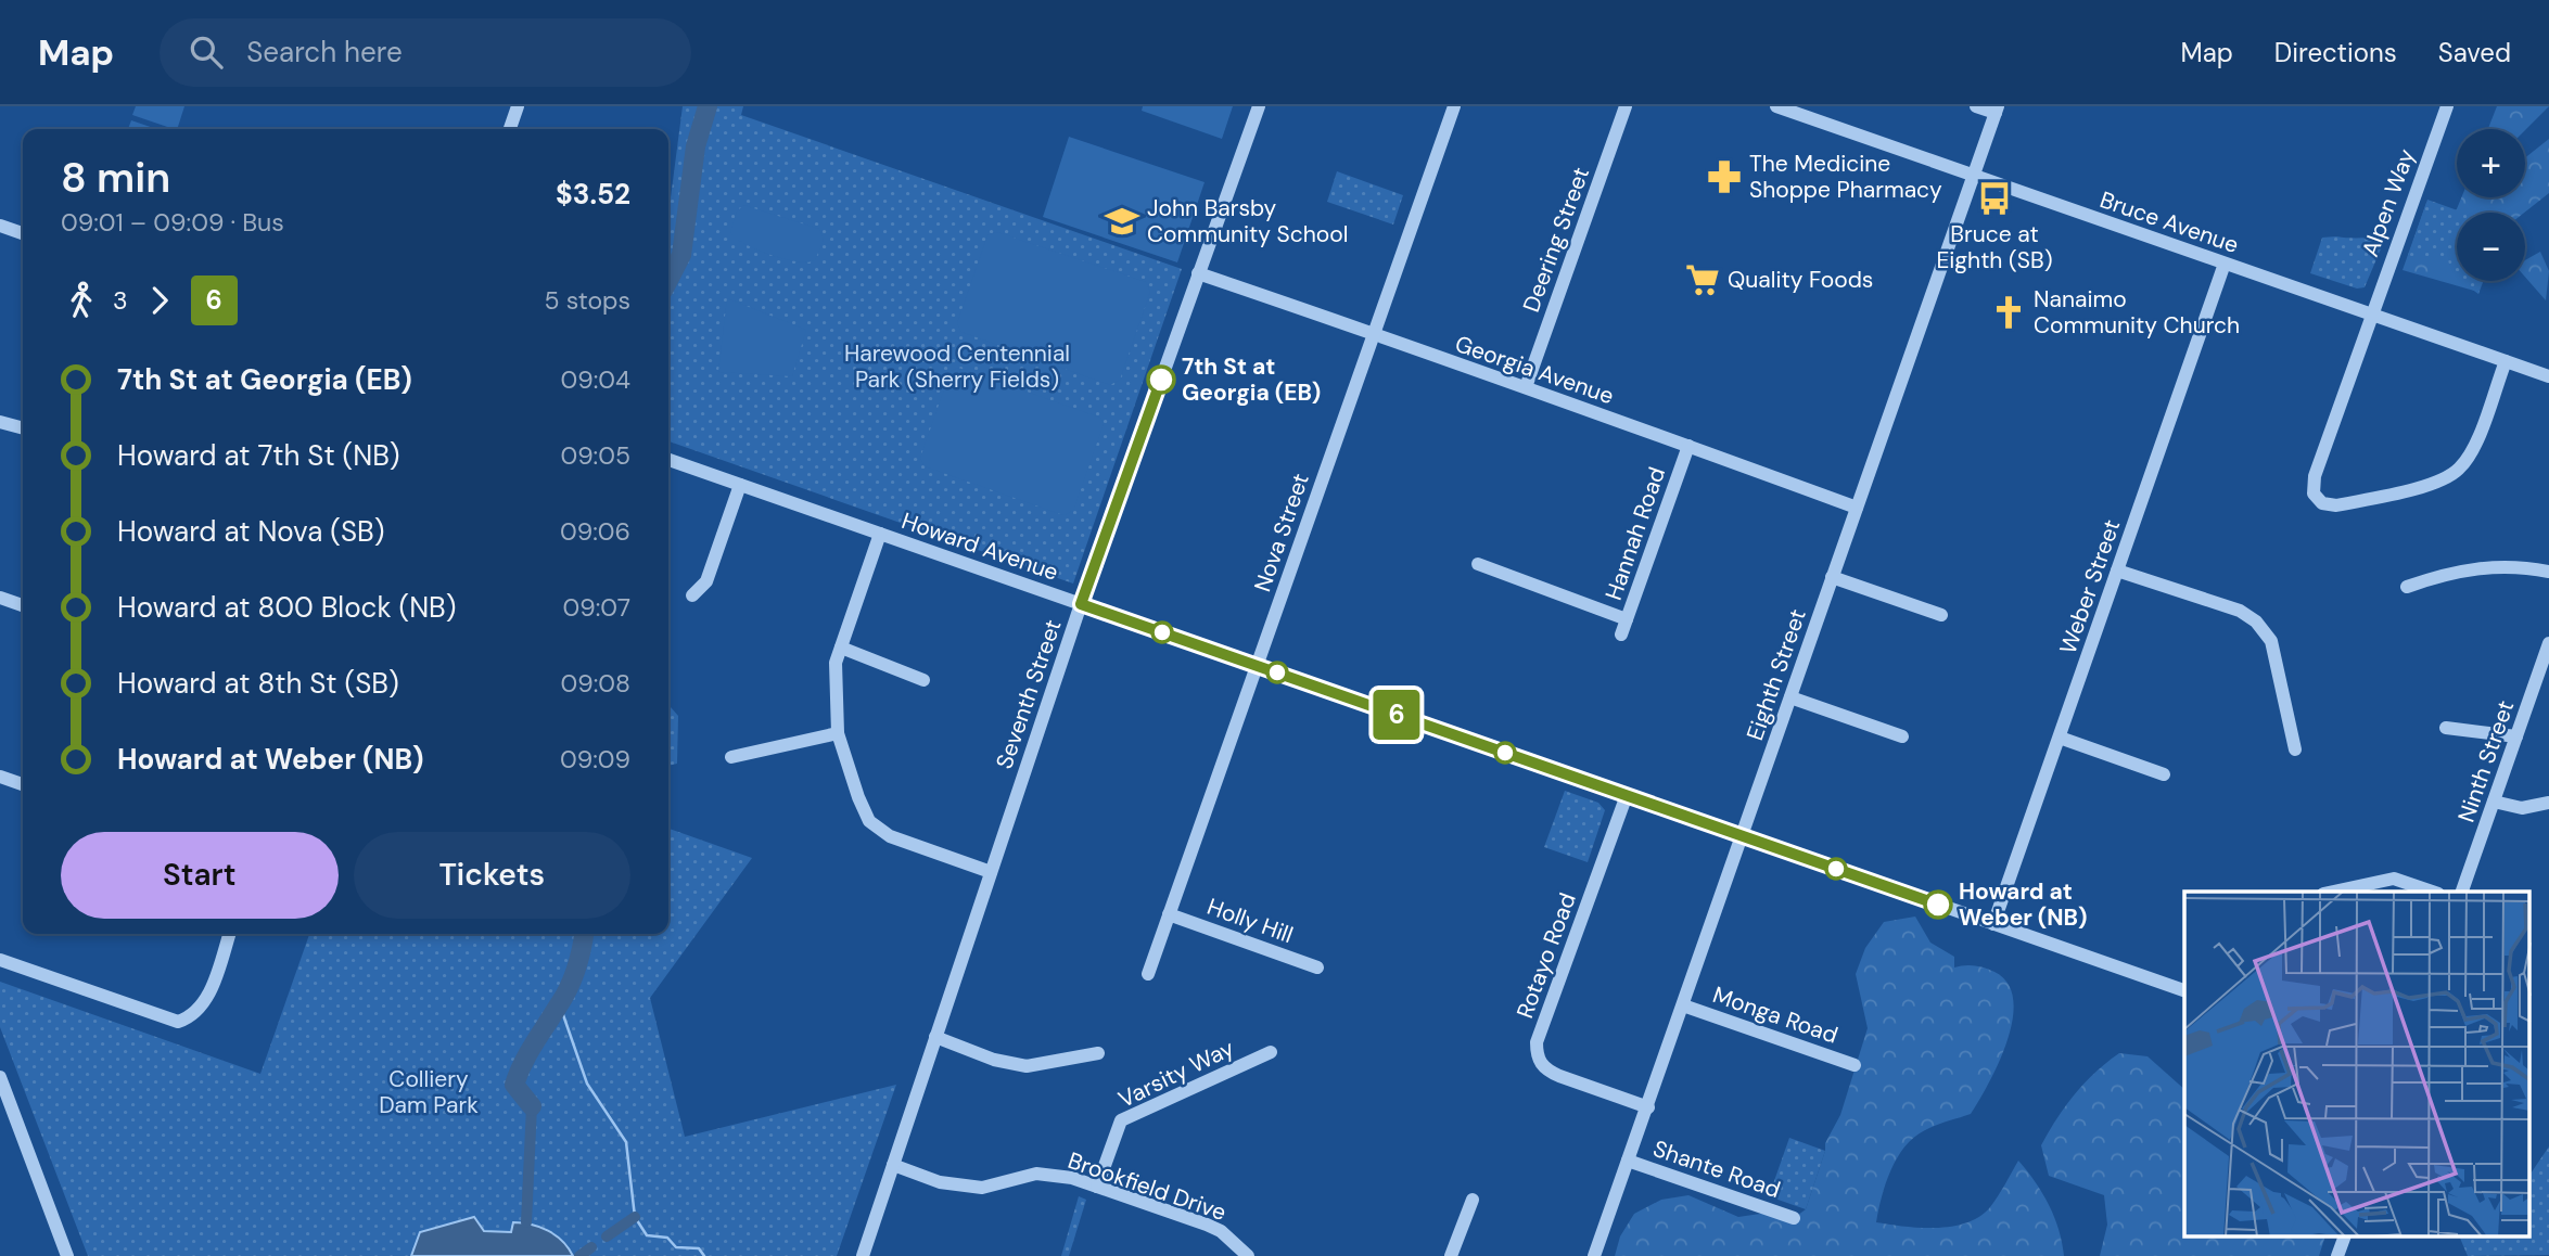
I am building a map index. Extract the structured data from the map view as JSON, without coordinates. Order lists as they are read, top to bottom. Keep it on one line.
{"streets":{"street":["Alpen Way","Bruce Avenue","Deering Street","Georgia Avenue","Nova Street","Hannah Road","Howard Avenue","Weber Street","Eighth Street","Seventh Street","Ninth Street","Holly Hill","Rotayo Road","Monga Road","Varsity Way","Shante Road","Brookfield Drive"]},"crossings":[["Alpen Way","Bruce Avenue"],["Bruce Avenue","Weber Street"],["Bruce Avenue","Eighth Street"],["Deering Street","Georgia Avenue"],["Georgia Avenue","Nova Street"],["Georgia Avenue","Hannah Road"],["Georgia Avenue","Eighth Street"],["Georgia Avenue","Seventh Street"],["Nova Street","Howard Avenue"],["Nova Street","Holly Hill"],["Howard Avenue","Weber Street"],["Howard Avenue","Eighth Street"],["Howard Avenue","Seventh Street"],["Howard Avenue","Rotayo Road"],["Eighth Street","Rotayo Road"],["Eighth Street","Monga Road"],["Eighth Street","Shante Road"],["Seventh Street","Brookfield Drive"],["Varsity Way","Brookfield Drive"]],"parks":["Harewood Centennial Park (Sherry Fields)","Colliery Dam Park"],"places":{"pharmacy":["The Medicine Shoppe Pharmacy"],"bus stop":["Bruce at Eighth (SB)"],"school or university":["John Barsby Community School"],"supermarket":["Quality Foods"],"church":["Nanaimo Community Church"],"other":["7th St at Georgia (EB)","Howard at Weber (NB)"]},"lines":["bus line 6"],"page":{"header":"Map","search":"Search here","nav":["Map","Directions","Saved"],"on_map":"6","map_buttons":["+","−"],"heading":["8 min","09:01 – 09:09 · Bus","$3.52"],"legs":["3","6","5 stops"],"list":[{"name":"7th St at Georgia (EB)","value":"09:04"},{"name":"Howard at 7th St (NB)","value":"09:05"},{"name":"Howard at Nova (SB)","value":"09:06"},{"name":"Howard at 800 Block (NB)","value":"09:07"},{"name":"Howard at 8th St (SB)","value":"09:08"},{"name":"Howard at Weber (NB)","value":"09:09"}],"buttons":["Start","Tickets"]}}
